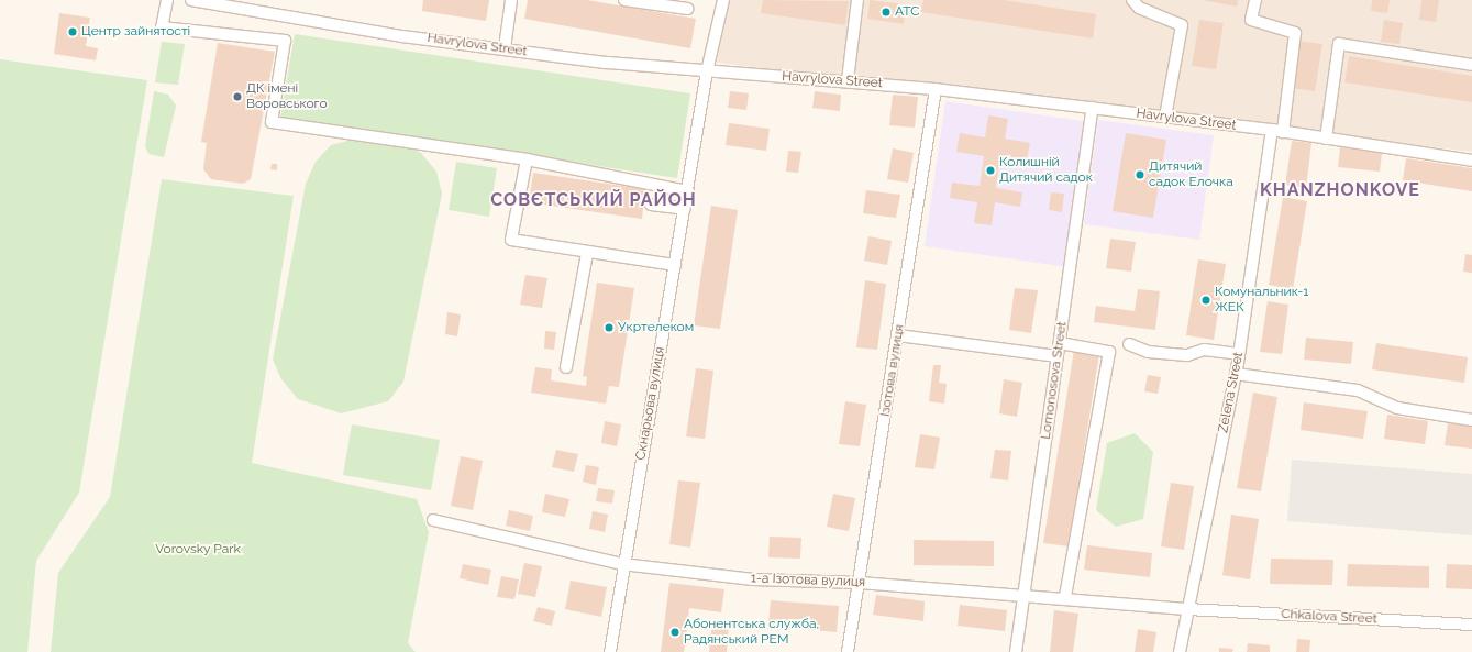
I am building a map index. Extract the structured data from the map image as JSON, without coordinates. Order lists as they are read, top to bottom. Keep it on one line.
{"streets":{"street":["Havrylova Street","Ізотова вулиця","Lomonosova Street","Zelena Street","Скнарьова вулиця","1-а Ізотова вулиця","Chkalova Street"]},"crossings":[["Havrylova Street","Ізотова вулиця"],["Havrylova Street","Lomonosova Street"],["Havrylova Street","Zelena Street"],["Havrylova Street","Скнарьова вулиця"],["Ізотова вулиця","1-а Ізотова вулиця"],["Lomonosova Street","1-а Ізотова вулиця"],["Zelena Street","1-а Ізотова вулиця"],["Zelena Street","Chkalova Street"],["Скнарьова вулиця","1-а Ізотова вулиця"],["1-а Ізотова вулиця","Chkalova Street"]],"districts":["KHANZHONKOVE","СОВЄТСЬКИЙ РАЙОН"],"parks":["Vorovsky Park"],"places":["АТС","Центр зайнятості","ДК імені Воровського","Колишній Дитячий садок","Дитячий садок Елочка","Комунальник-1 ЖЕК","Укртелеком","Абонентська служба, Радянський РЕМ"]}
